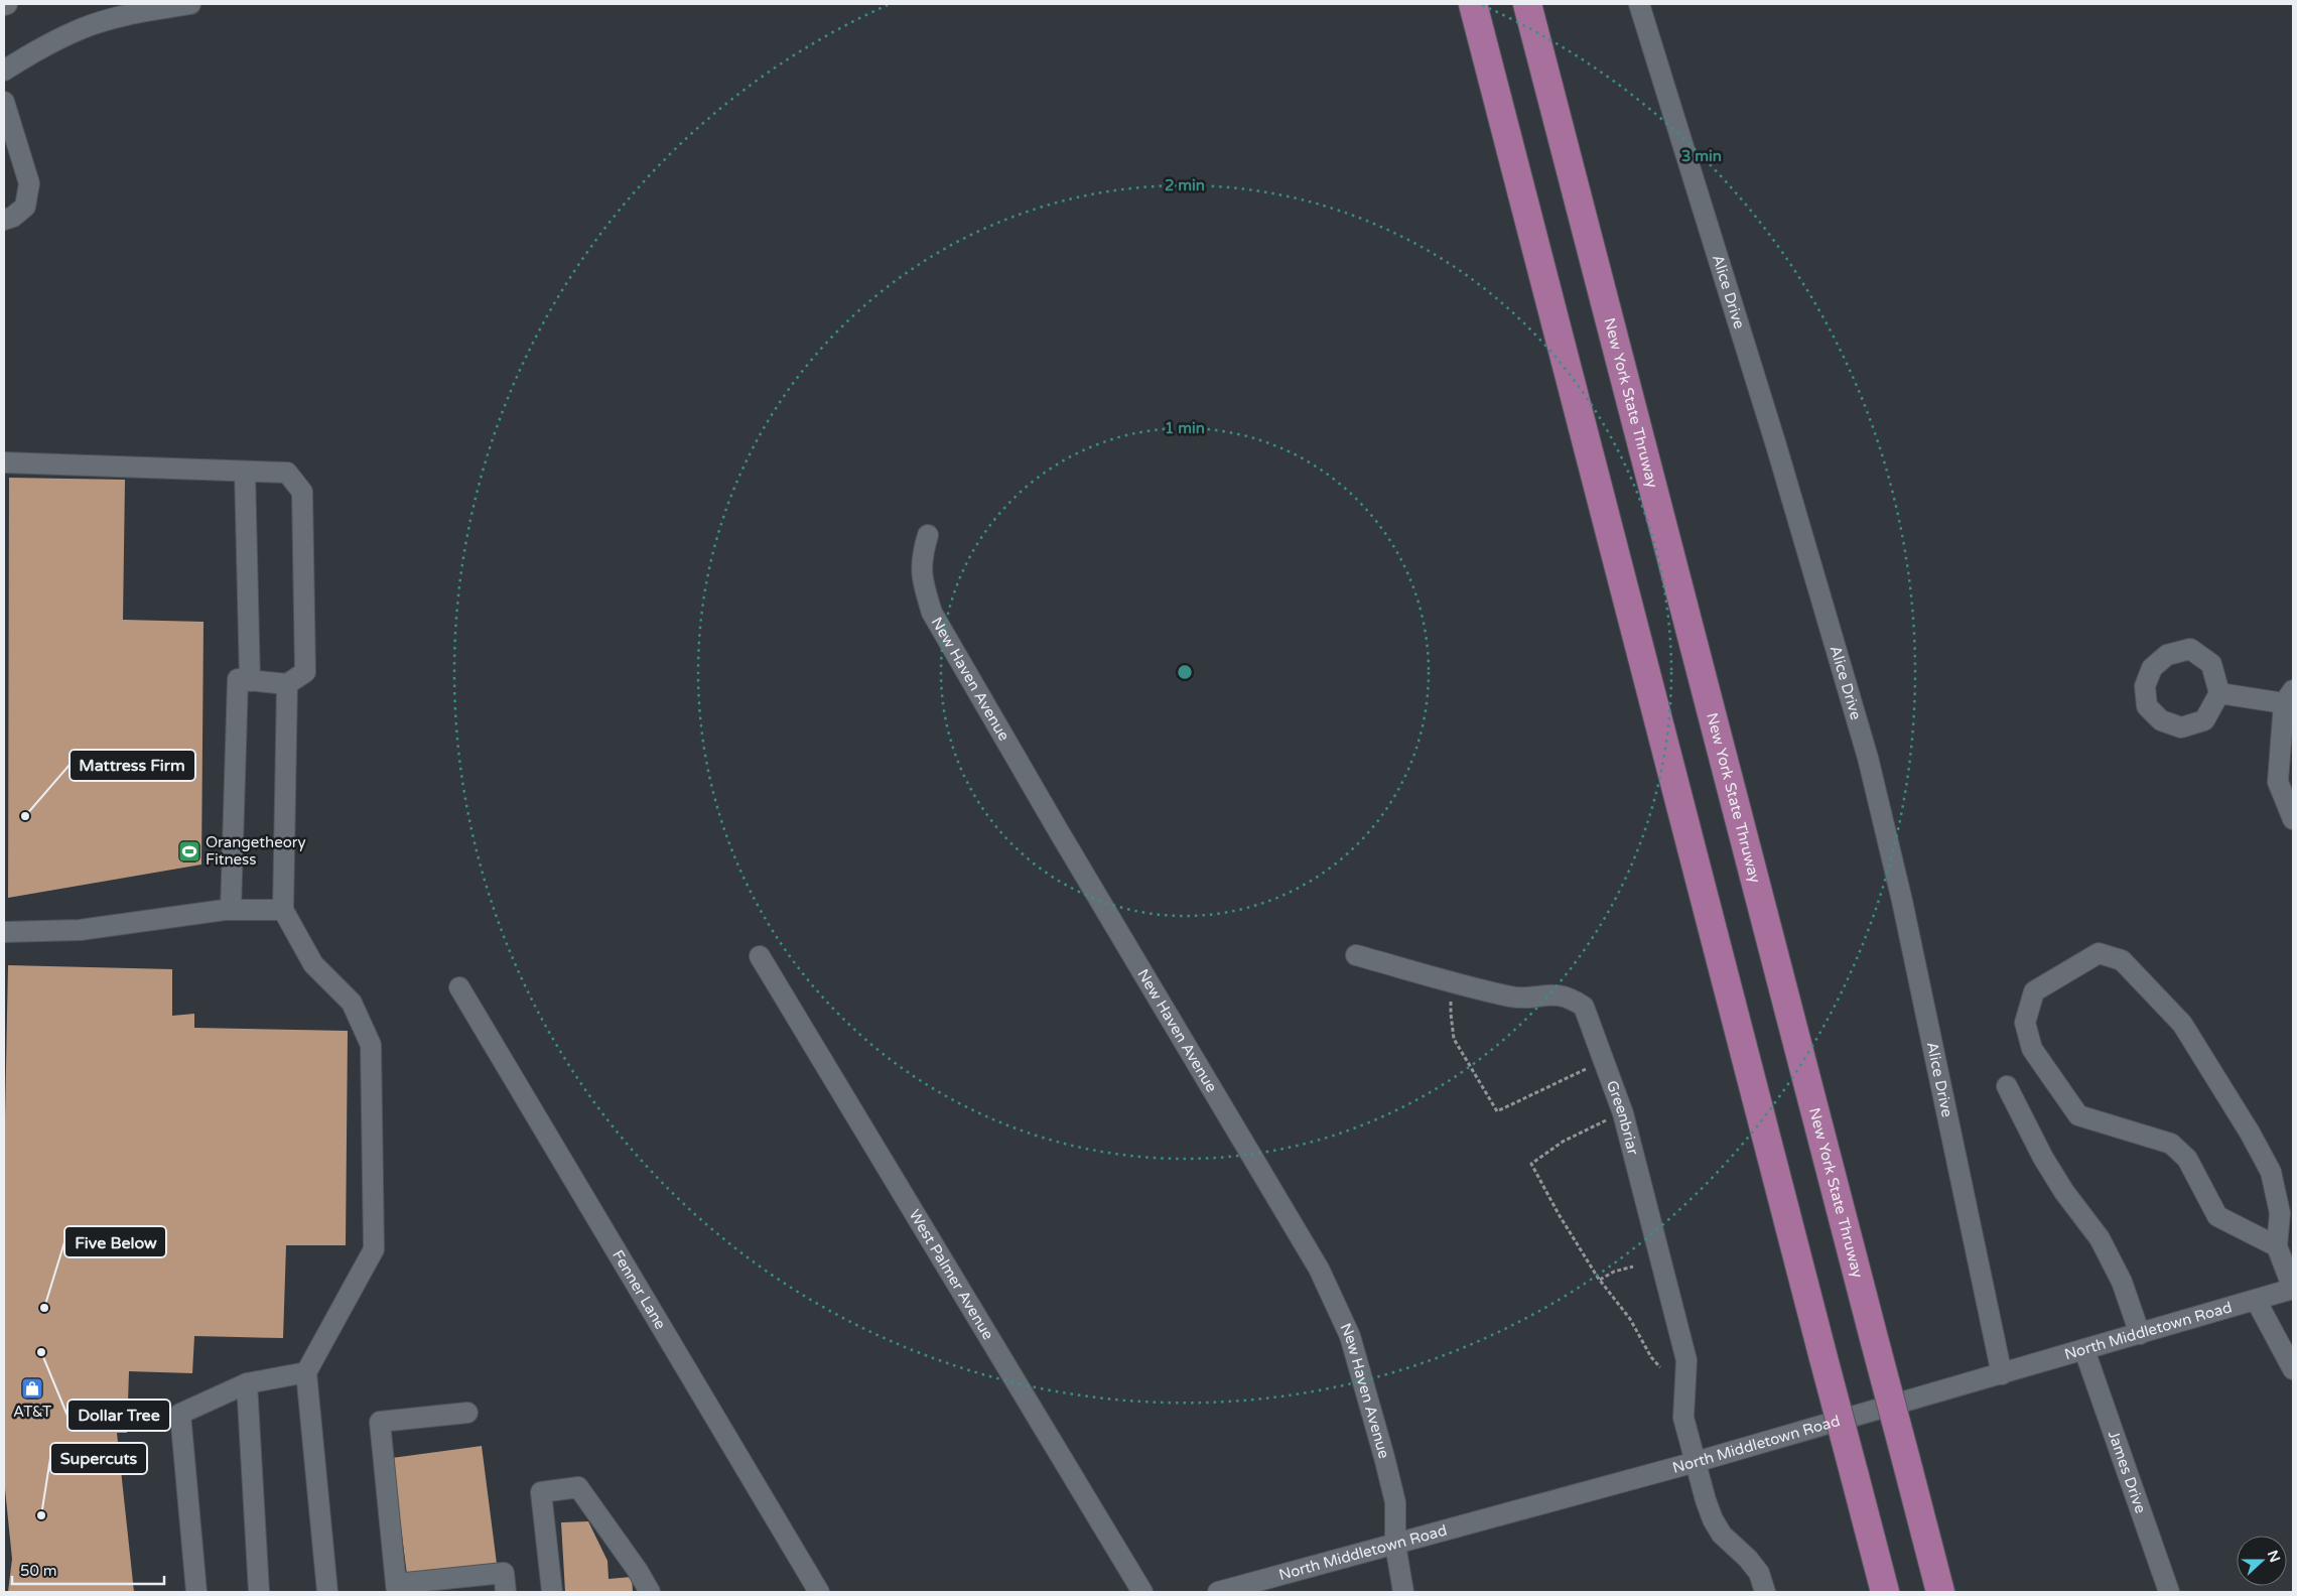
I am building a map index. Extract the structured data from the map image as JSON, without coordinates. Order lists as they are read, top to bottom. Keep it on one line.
{"streets":{"highway":["New York State Thruway"],"street":["Alice Drive","New Haven Avenue","Greenbriar","West Palmer Avenue","Fenner Lane","North Middletown Road","James Drive"]},"crossings":[["Alice Drive","North Middletown Road"],["New Haven Avenue","North Middletown Road"],["Greenbriar","North Middletown Road"],["North Middletown Road","James Drive"]],"places":{"other":["Mattress Firm","Five Below","Dollar Tree","Supercuts"],"sports":["Orangetheory Fitness"],"shop":["AT&T"]},"scale_bar":"50 m","north":"right","rings":["3 min","2 min","1 min"]}
